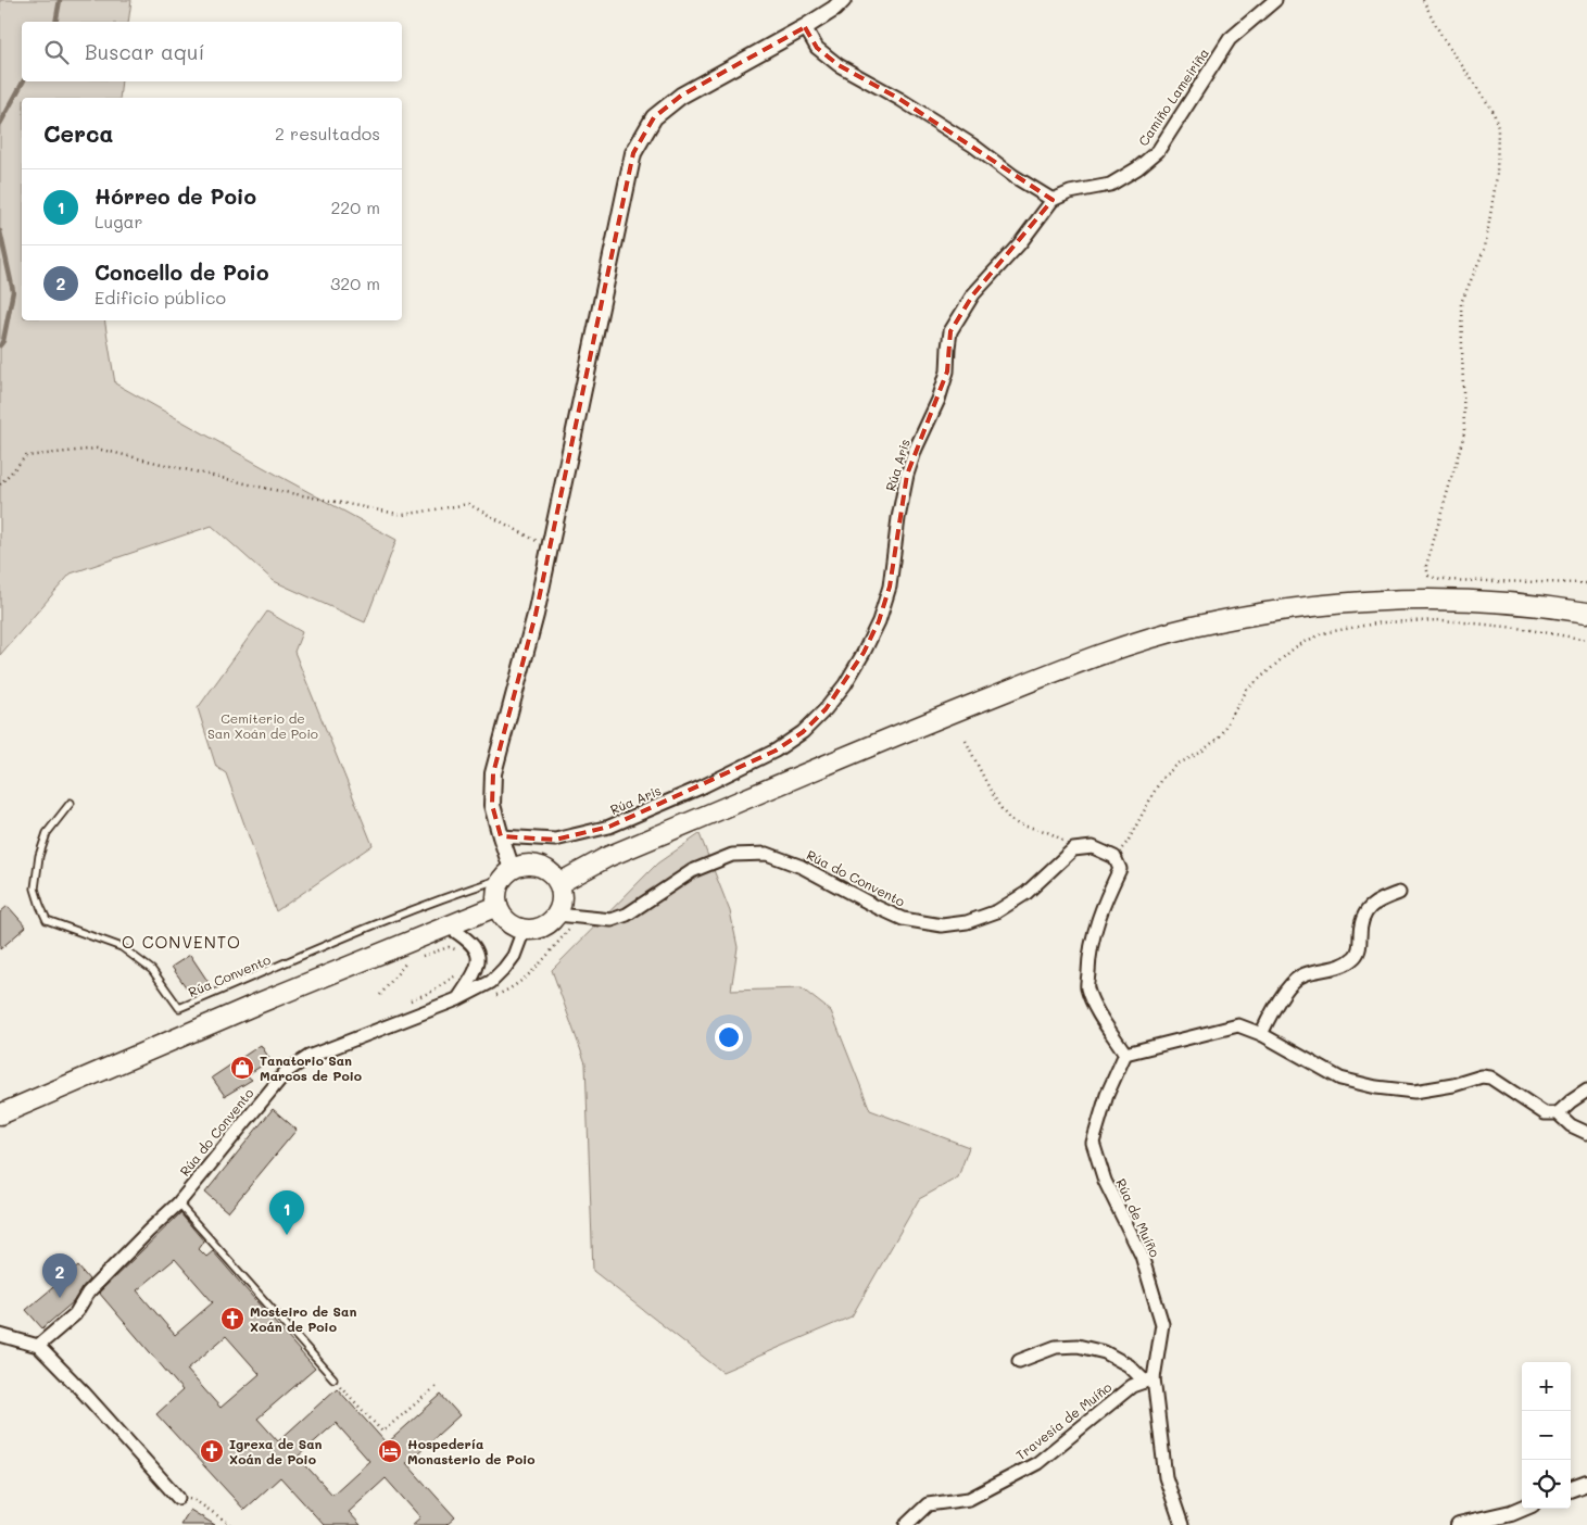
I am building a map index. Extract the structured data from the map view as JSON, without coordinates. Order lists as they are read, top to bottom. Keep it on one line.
{"streets":{"street":["Camiño Lameiriña","Rúa Aris","Rúa do Convento","Rúa de Muíño","Travesía de Muíño"],"lane":["Rúa Convento"]},"crossings":[["Camiño Lameiriña","Rúa Aris"],["Rúa do Convento","Rúa Convento"],["Rúa de Muíño","Travesía de Muíño"]],"districts":["O CONVENTO"],"parks":["Cemiterio de San Xoán de Poio"],"places":{"shop":["Tanatorio San Marcos de Poio"],"church":["Mosteiro de San Xoán de Poio","Igrexa de San Xoán de Poio"],"hotel":["Hospedería Monasterio de Poio"]},"page":{"search":"Buscar aquí","heading":["Cerca","2 resultados"],"list":[{"mark":"1","name":"Hórreo de Poio","note":"Lugar","value":"220 m"},{"mark":"2","name":"Concello de Poio","note":"Edificio público","value":"320 m"}],"pins":["1","2"],"map_buttons":["+","−"]}}
